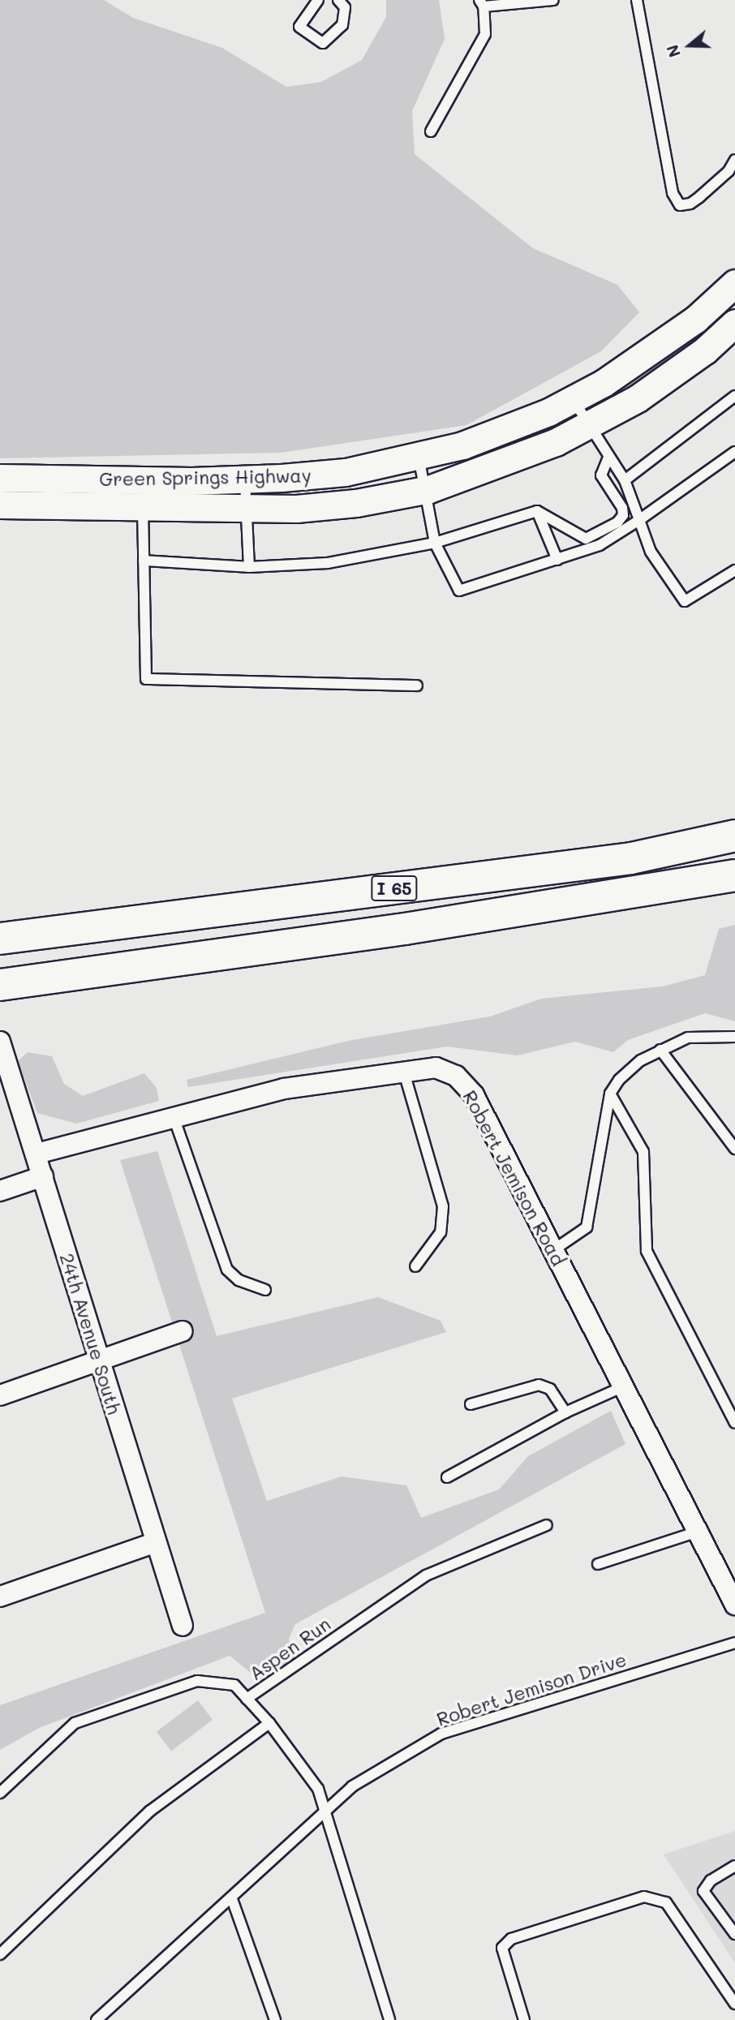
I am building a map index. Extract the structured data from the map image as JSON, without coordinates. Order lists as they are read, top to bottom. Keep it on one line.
{"streets":{"highway":["I 65"],"main road":["Green Springs Highway"],"street":["Robert Jemison Road","24th Avenue South"],"lane":["Aspen Run","Robert Jemison Drive"]},"crossings":[["Robert Jemison Road","24th Avenue South"]],"north":"left"}
